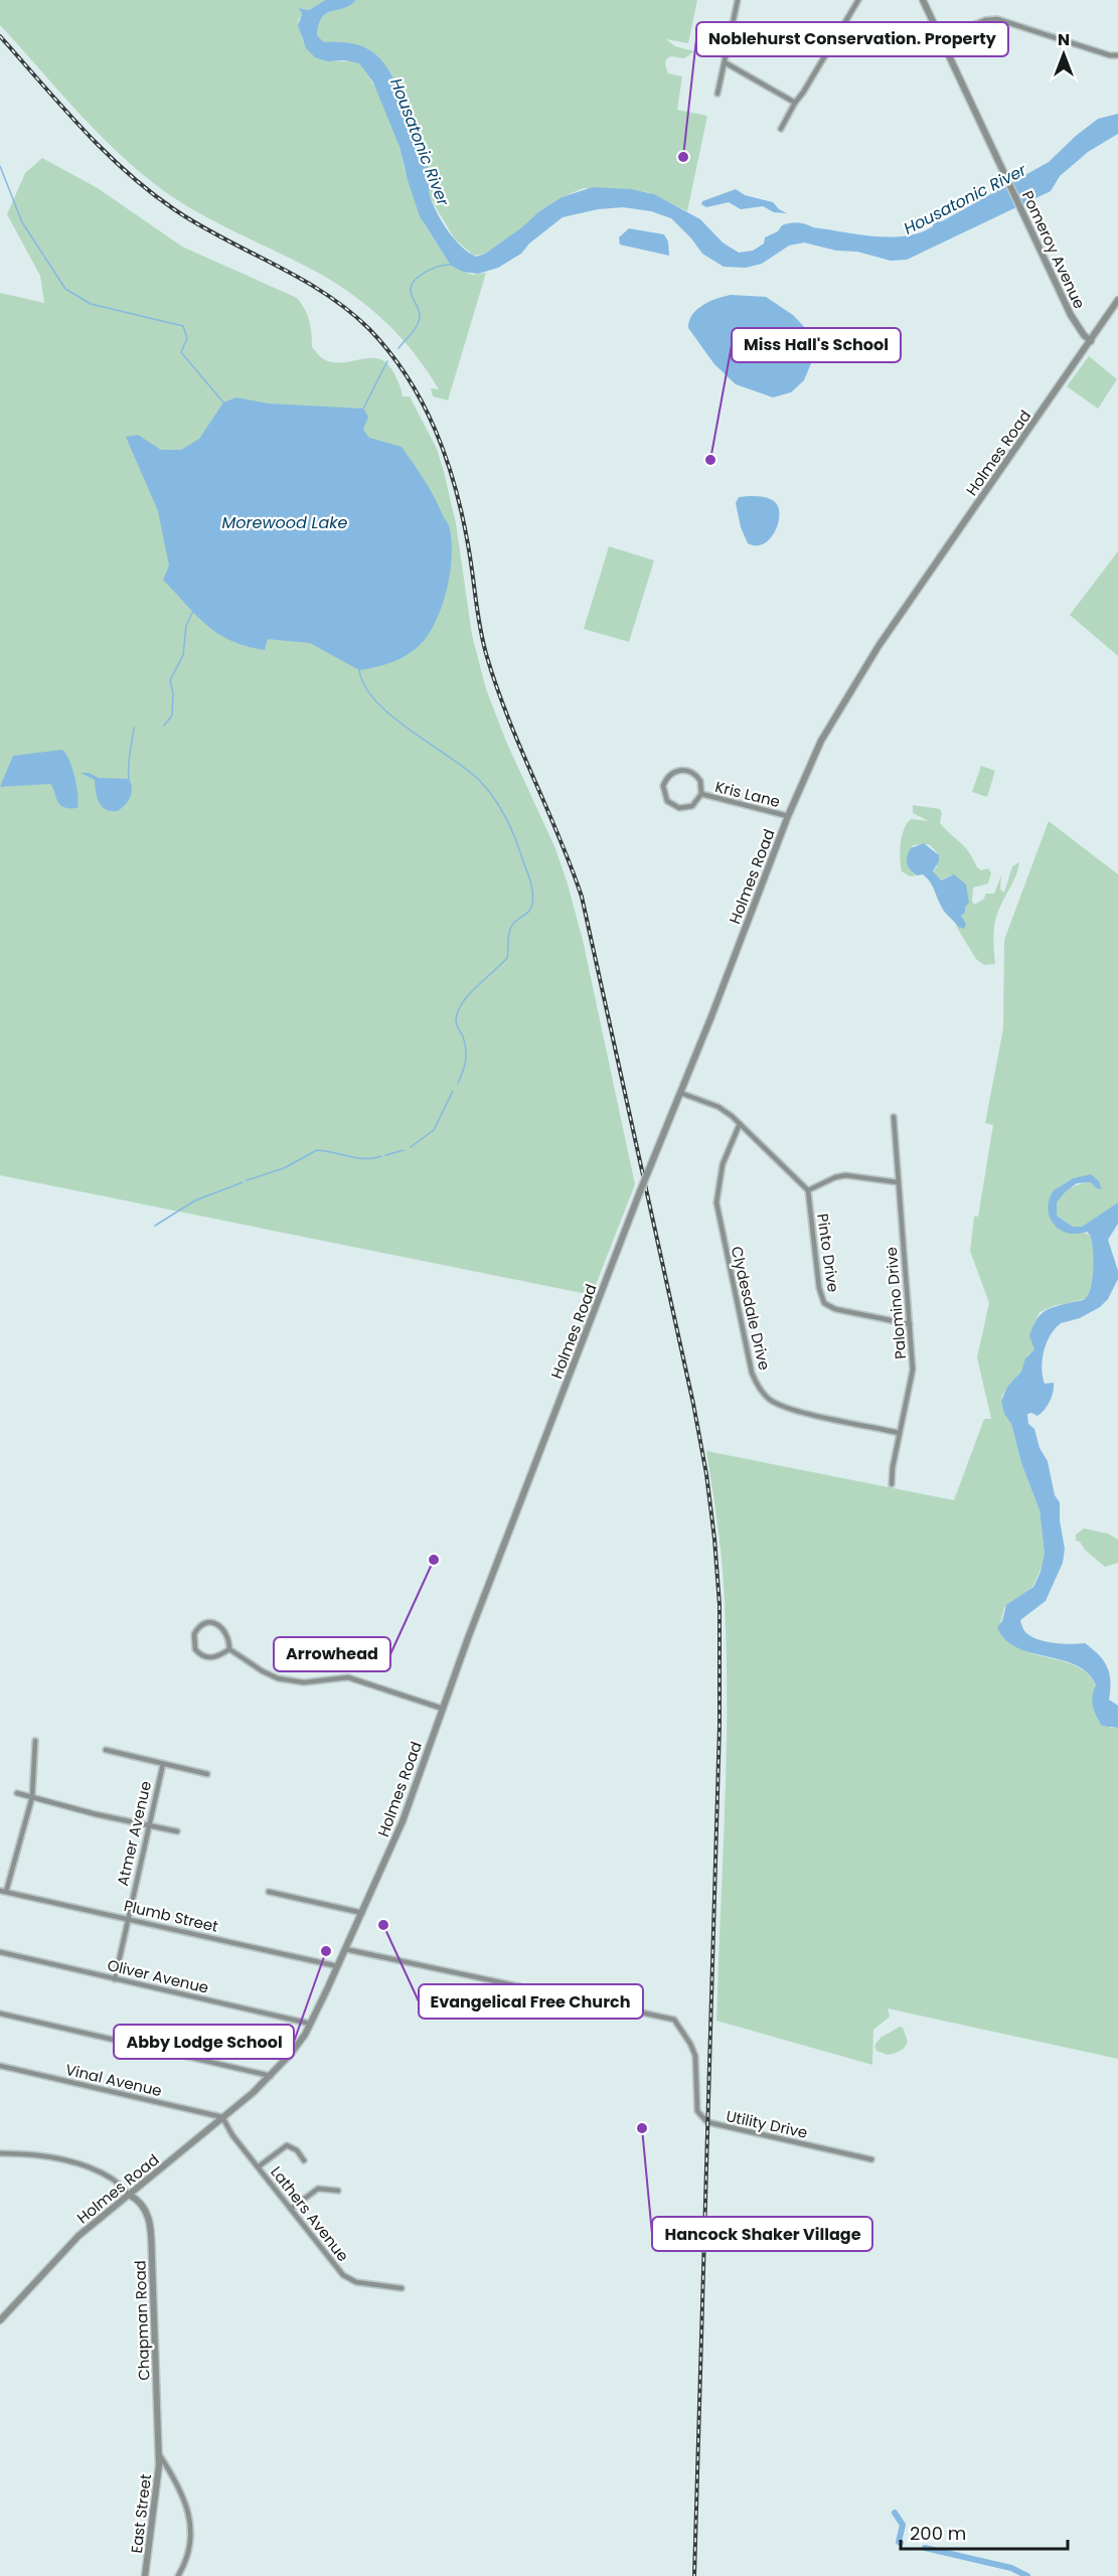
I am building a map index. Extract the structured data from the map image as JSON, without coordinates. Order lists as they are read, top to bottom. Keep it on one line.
{"streets":{"street":["Pomeroy Avenue","Holmes Road","Kris Lane","Pinto Drive","Palomino Drive","Clydesdale Drive","Atmer Avenue","Plumb Street","Oliver Avenue","Vinal Avenue","Utility Drive","Lathers Avenue","Chapman Road","East Street"]},"crossings":[["Pomeroy Avenue","Holmes Road"],["Holmes Road","Kris Lane"],["Holmes Road","Plumb Street"],["Holmes Road","Oliver Avenue"],["Holmes Road","Vinal Avenue"],["Holmes Road","Utility Drive"],["Holmes Road","Lathers Avenue"],["Holmes Road","Chapman Road"],["Pinto Drive","Palomino Drive"],["Palomino Drive","Clydesdale Drive"],["Atmer Avenue","Plumb Street"],["Atmer Avenue","Oliver Avenue"],["Vinal Avenue","Lathers Avenue"],["Chapman Road","East Street"]],"water":["Housatonic River","Morewood Lake"],"places":["Noblehurst Conservation. Property","Miss Hall's School","Arrowhead","Evangelical Free Church","Abby Lodge School","Hancock Shaker Village"],"scale_bar":"200 m","north":"top"}
